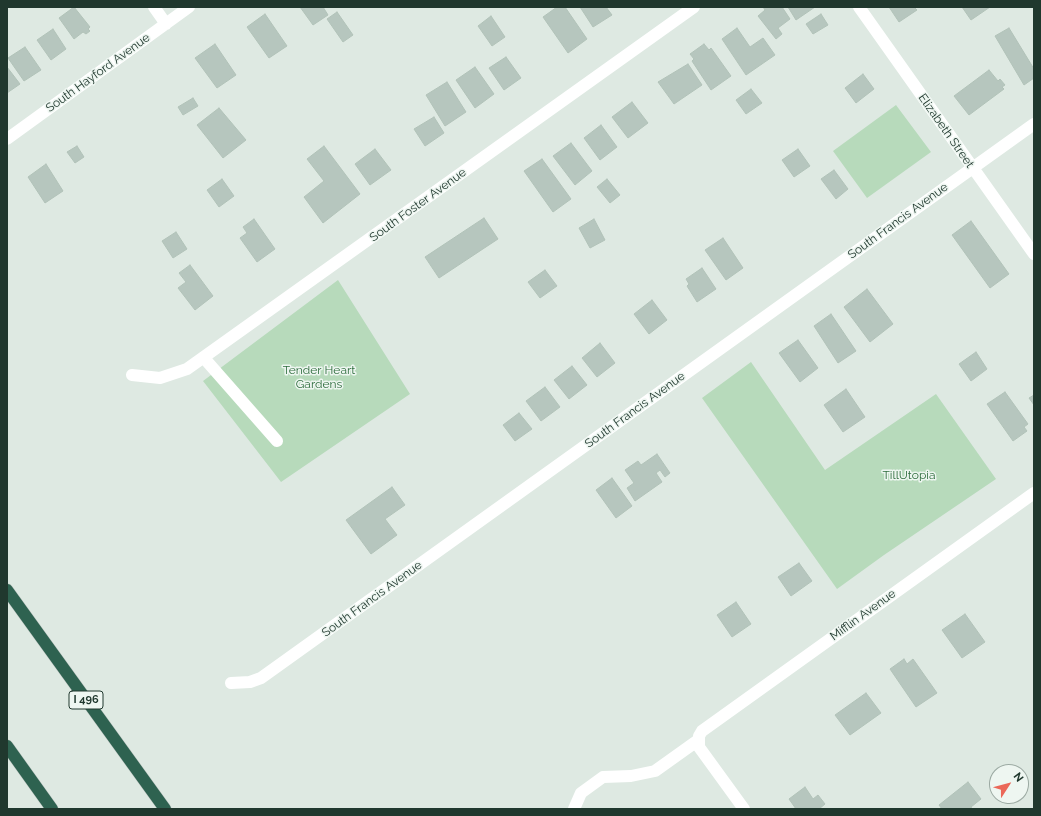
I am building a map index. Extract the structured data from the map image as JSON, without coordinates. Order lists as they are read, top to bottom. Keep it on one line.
{"streets":{"highway":["I 496"],"street":["South Hayford Avenue","Elizabeth Street","South Foster Avenue","South Francis Avenue","Mifflin Avenue"]},"crossings":[["Elizabeth Street","South Francis Avenue"]],"parks":["Tender Heart Gardens","TillUtopia"],"north":"top right"}
